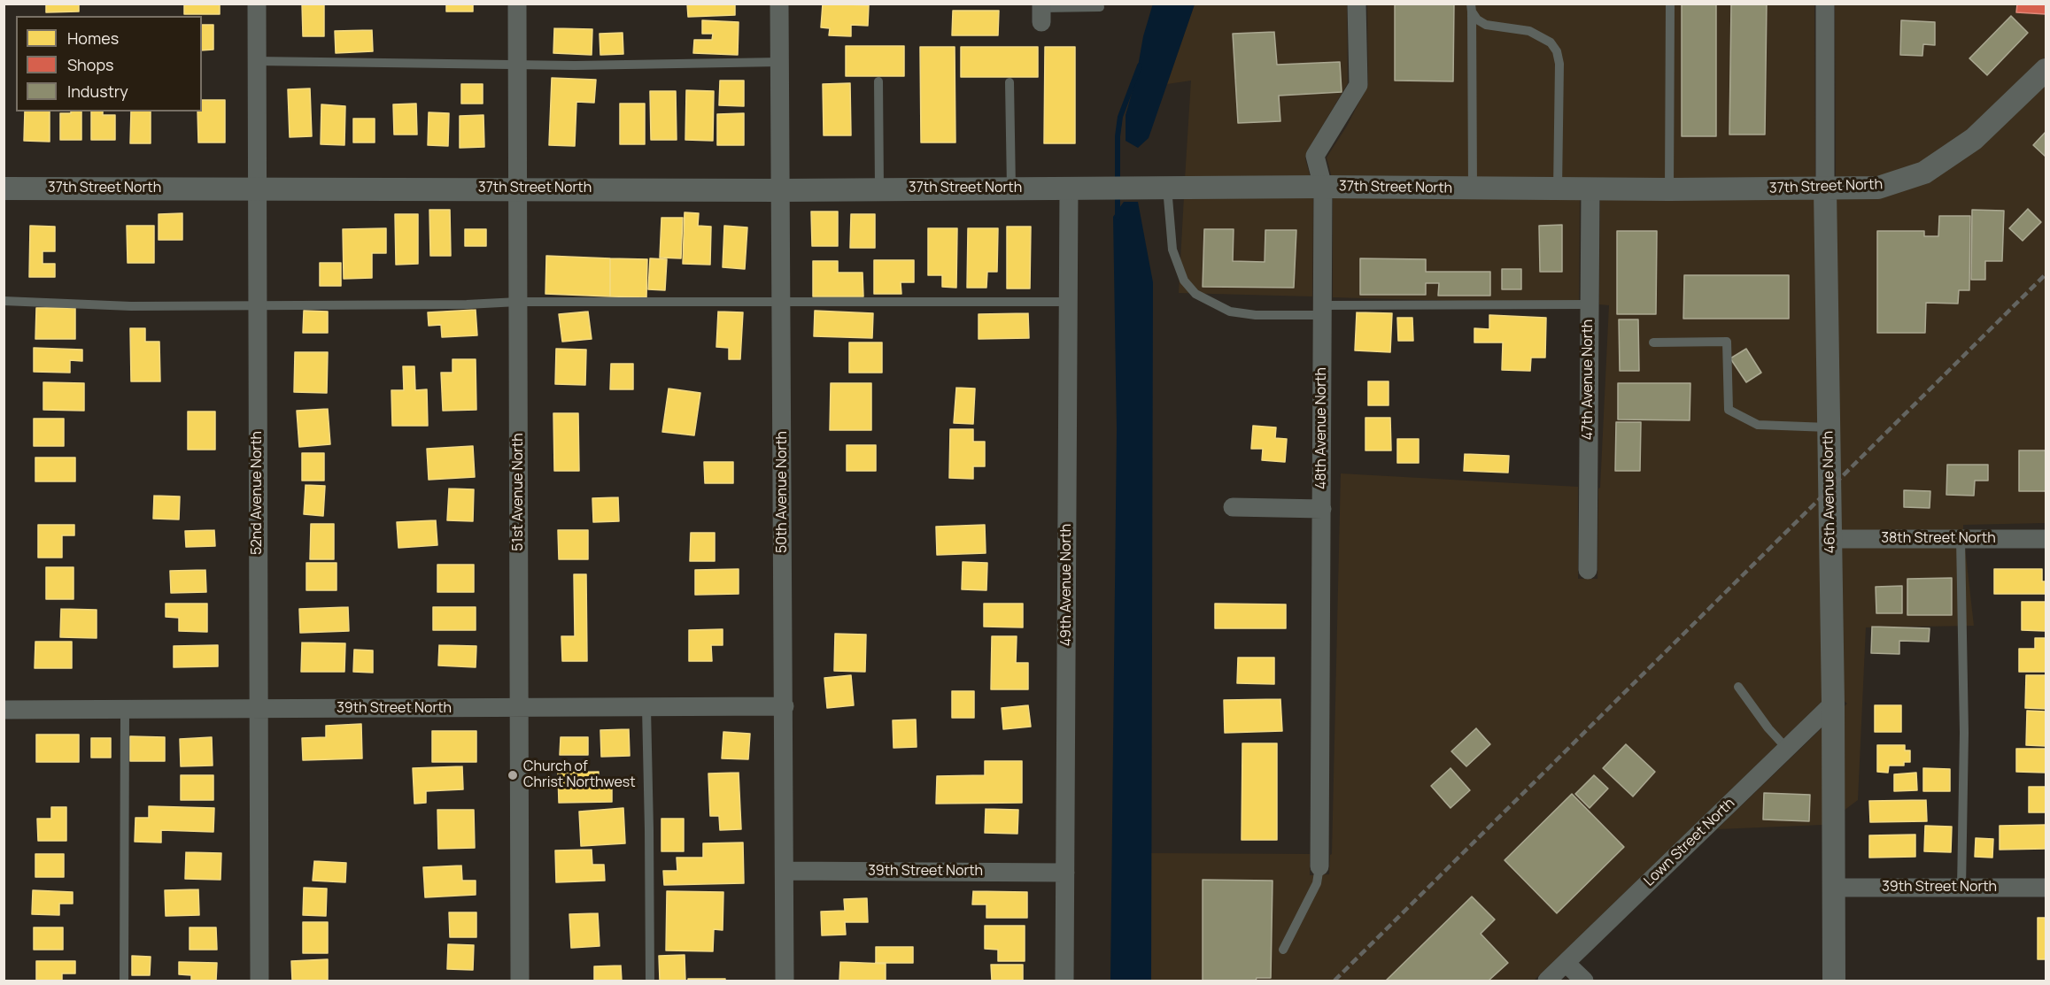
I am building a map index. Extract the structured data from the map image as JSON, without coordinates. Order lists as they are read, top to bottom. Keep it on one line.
{"streets":{"street":["37th Street North","47th Avenue North","48th Avenue North","51st Avenue North","50th Avenue North","46th Avenue North","52nd Avenue North","38th Street North","49th Avenue North","39th Street North","Lown Street North"]},"crossings":[["37th Street North","47th Avenue North"],["37th Street North","48th Avenue North"],["37th Street North","51st Avenue North"],["37th Street North","50th Avenue North"],["37th Street North","46th Avenue North"],["37th Street North","52nd Avenue North"],["37th Street North","49th Avenue North"],["51st Avenue North","39th Street North"],["50th Avenue North","39th Street North"],["46th Avenue North","38th Street North"],["46th Avenue North","39th Street North"],["46th Avenue North","Lown Street North"],["52nd Avenue North","39th Street North"],["49th Avenue North","39th Street North"]],"places":["Church of Christ Northwest"],"legend":["Homes","Shops","Industry"]}
